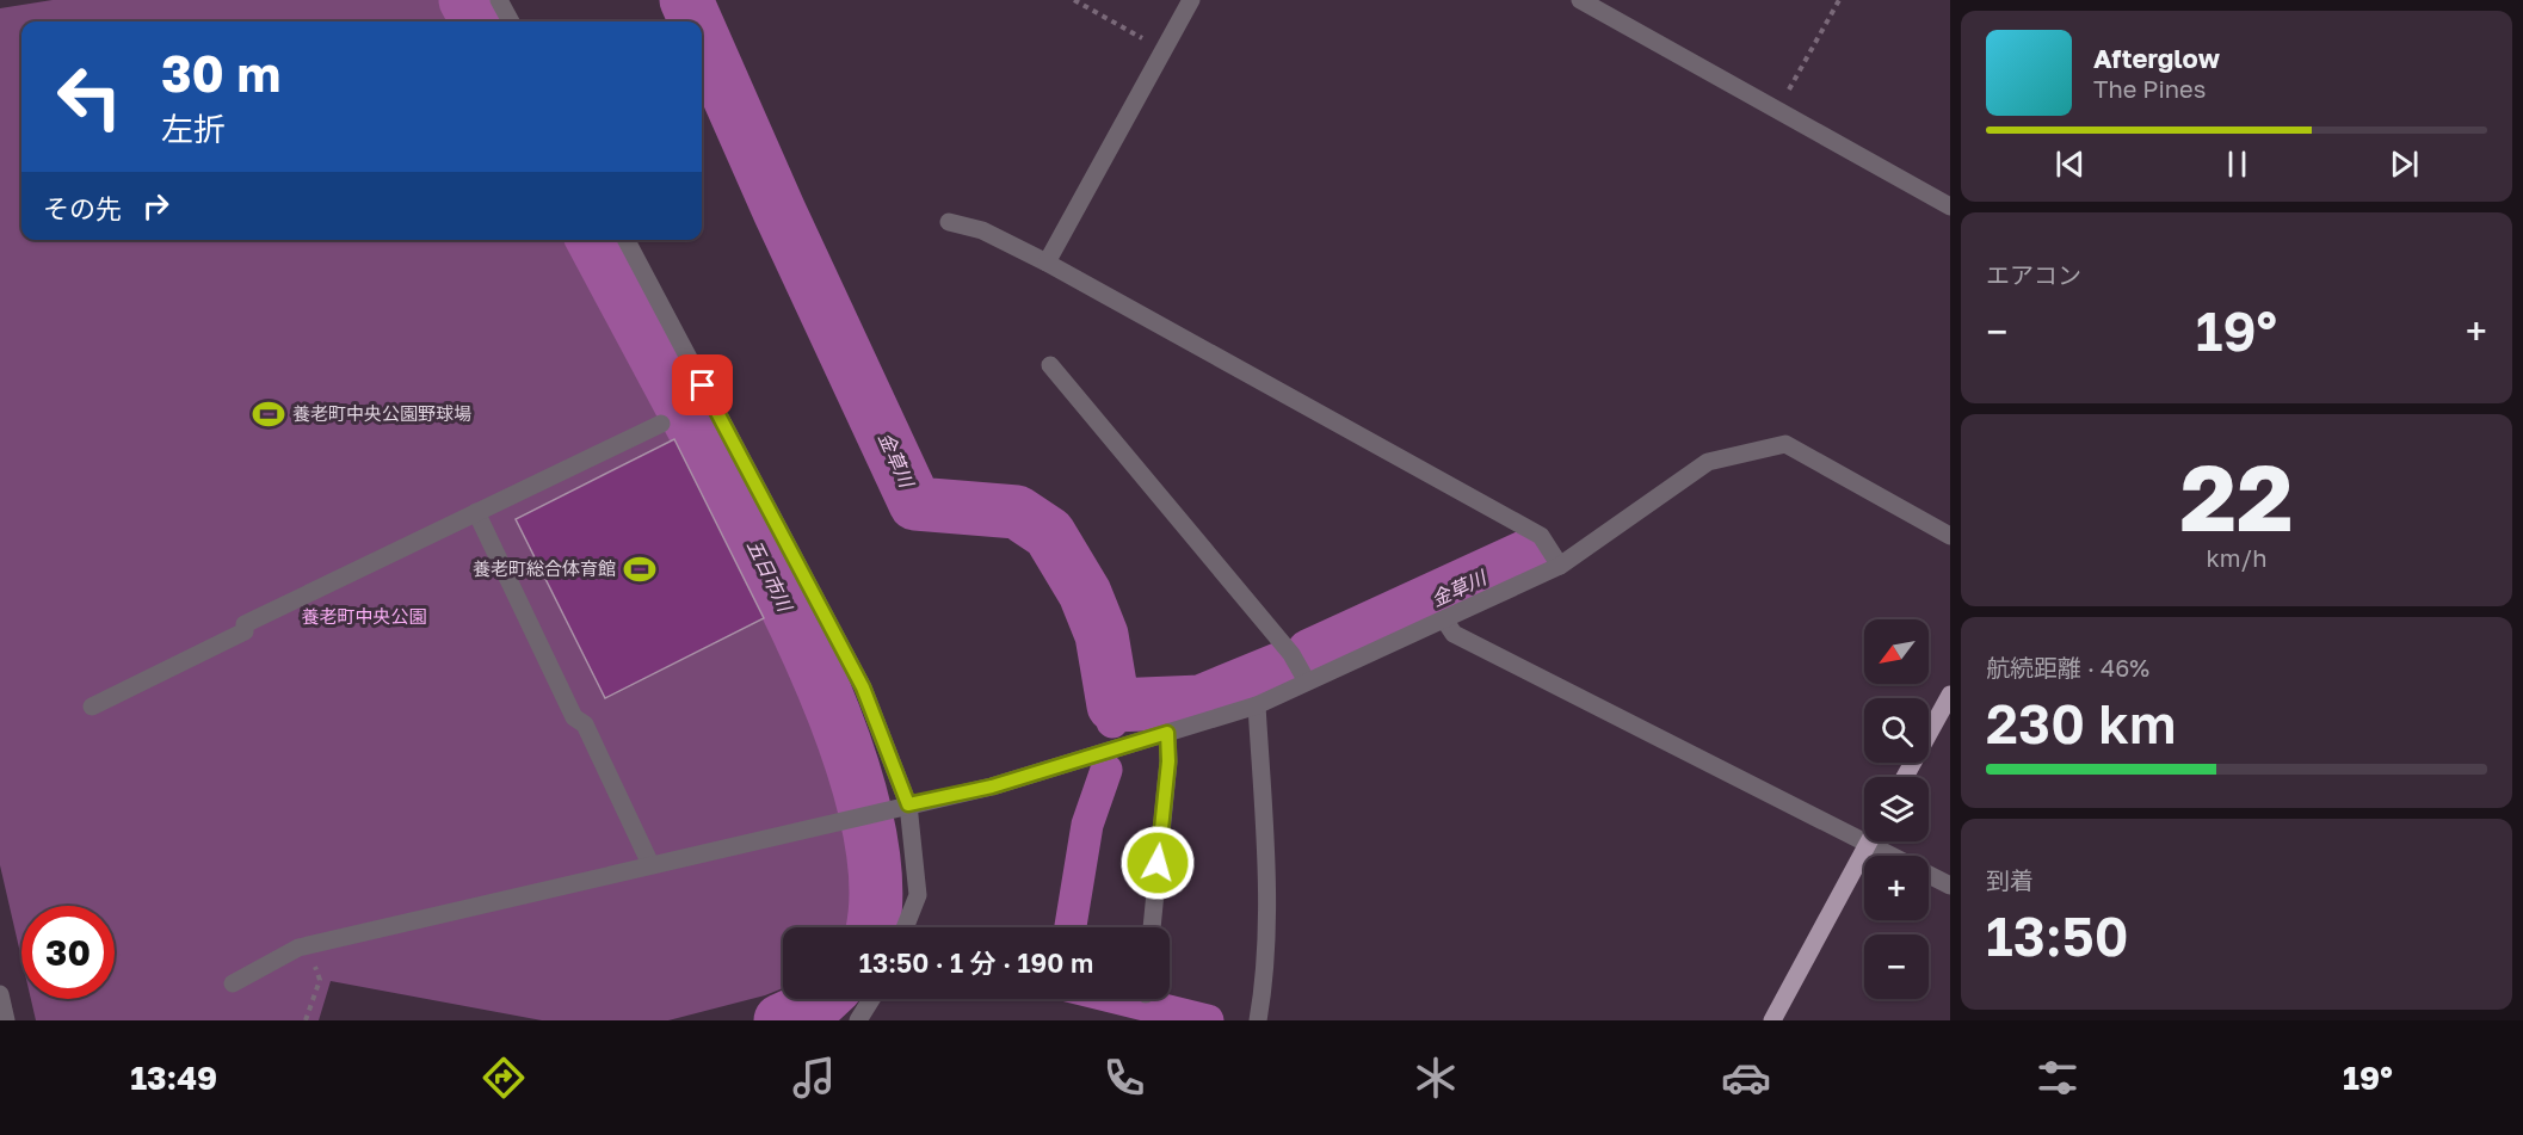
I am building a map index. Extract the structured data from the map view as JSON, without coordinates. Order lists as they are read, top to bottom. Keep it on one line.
{"water":["金草川","五日市川"],"parks":["養老町中央公園"],"places":{"sports":["養老町中央公園野球場","養老町総合体育館"]},"north":"bottom left","page":{"turn":["30 m","左折"],"song":["Afterglow","The Pines"],"then":"その先","tile":["エアコン",["22","km/h"],["航続距離 · 46%","230 km"],["到着","13:50"]],"heat":["−","19°","+"],"map_buttons":["+","−"],"limit":"30","trip":"13:50 · 1 分 · 190 m","tabs":["13:49","19°"]}}
